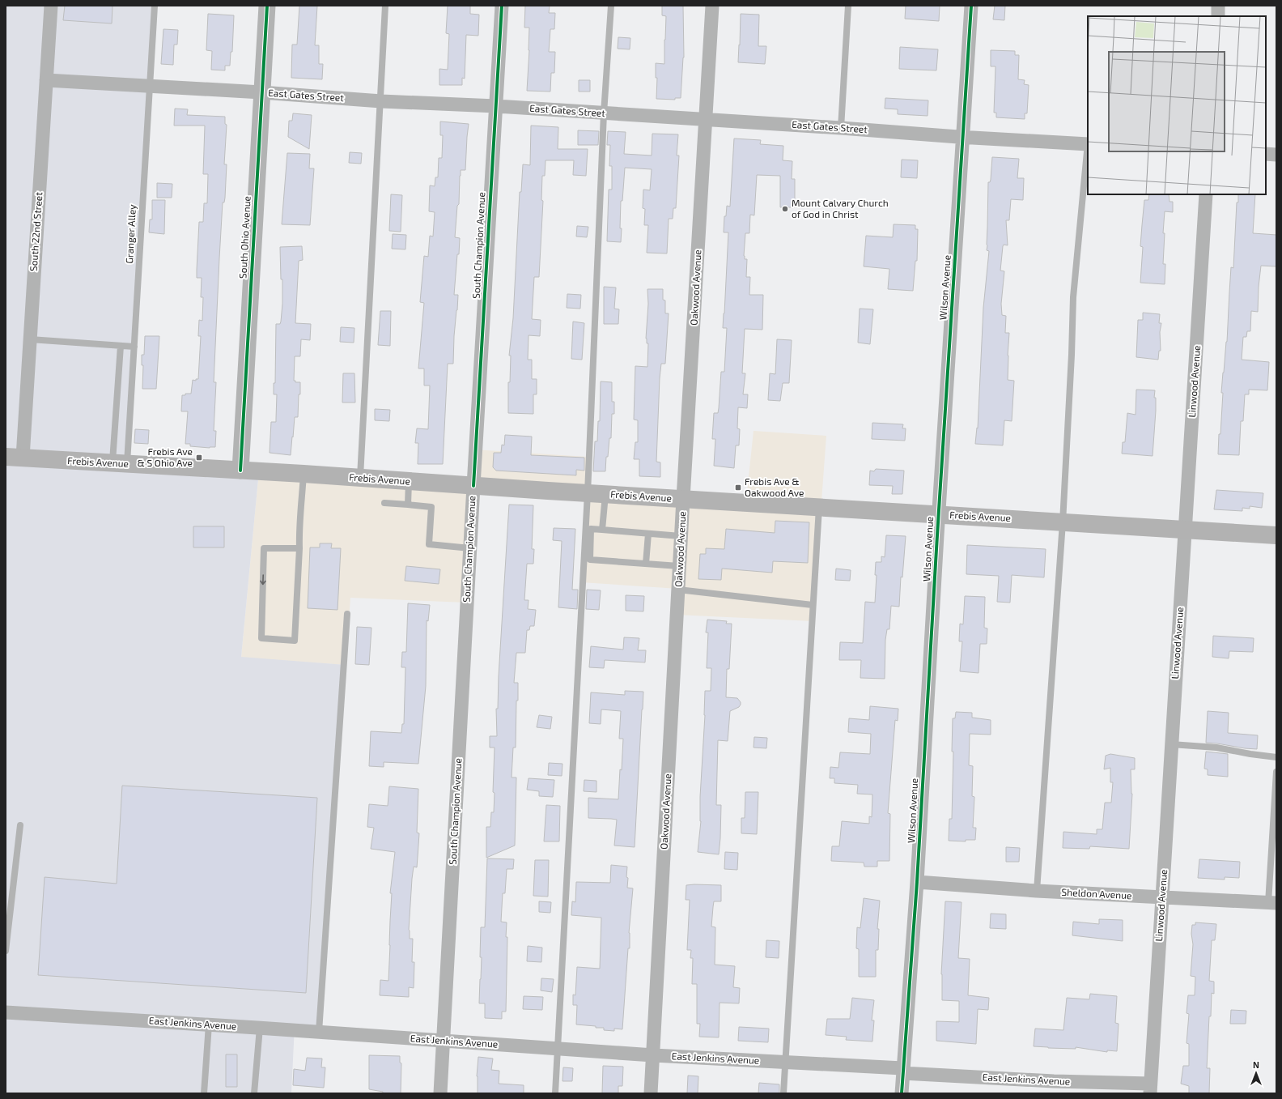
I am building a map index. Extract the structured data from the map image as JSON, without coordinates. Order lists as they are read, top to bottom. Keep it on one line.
{"streets":{"main road":["Frebis Avenue"],"street":["East Gates Street","South 22nd Street","South Ohio Avenue","South Champion Avenue","Oakwood Avenue","Wilson Avenue","Linwood Avenue","Sheldon Avenue","East Jenkins Avenue"],"lane":["Granger Alley"]},"crossings":[["East Gates Street","South 22nd Street"],["East Gates Street","Granger Alley"],["East Gates Street","South Ohio Avenue"],["East Gates Street","South Champion Avenue"],["East Gates Street","Oakwood Avenue"],["East Gates Street","Wilson Avenue"],["South 22nd Street","Frebis Avenue"],["Granger Alley","Frebis Avenue"],["South Ohio Avenue","Frebis Avenue"],["South Champion Avenue","Frebis Avenue"],["South Champion Avenue","East Jenkins Avenue"],["Oakwood Avenue","Frebis Avenue"],["Oakwood Avenue","East Jenkins Avenue"],["Wilson Avenue","Frebis Avenue"],["Wilson Avenue","Sheldon Avenue"],["Wilson Avenue","East Jenkins Avenue"],["Linwood Avenue","Frebis Avenue"],["Linwood Avenue","Sheldon Avenue"],["Linwood Avenue","East Jenkins Avenue"]],"places":{"other":["Mount Calvary Church of God in Christ"],"transit":["Frebis Ave & S Ohio Ave","Frebis Ave & Oakwood Ave"]},"north":"top"}
